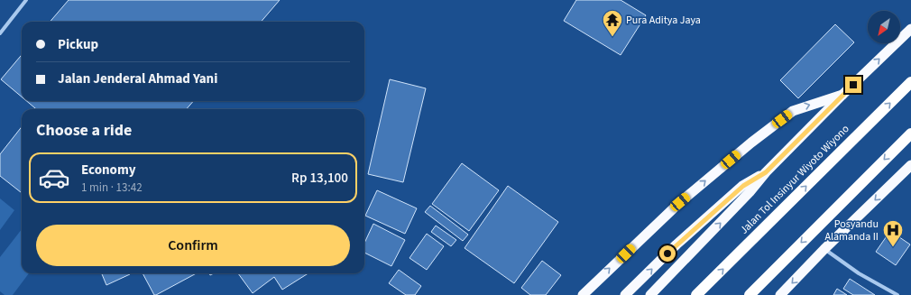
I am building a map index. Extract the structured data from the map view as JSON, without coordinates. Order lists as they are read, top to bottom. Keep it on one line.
{"streets":{"highway":["Jalan Tol Insinyur Wiyoto Wiyono"]},"places":{"temple":["Pura Aditya Jaya"],"hospital":["Posyandu Alamanda II"]},"north":"bottom left","page":{"banner":["Pickup","Jalan Jenderal Ahmad Yani"],"heading":"Choose a ride","list":[{"name":"Economy","note":"1 min · 13:42","value":"Rp 13,100"}],"buttons":"Confirm"}}
